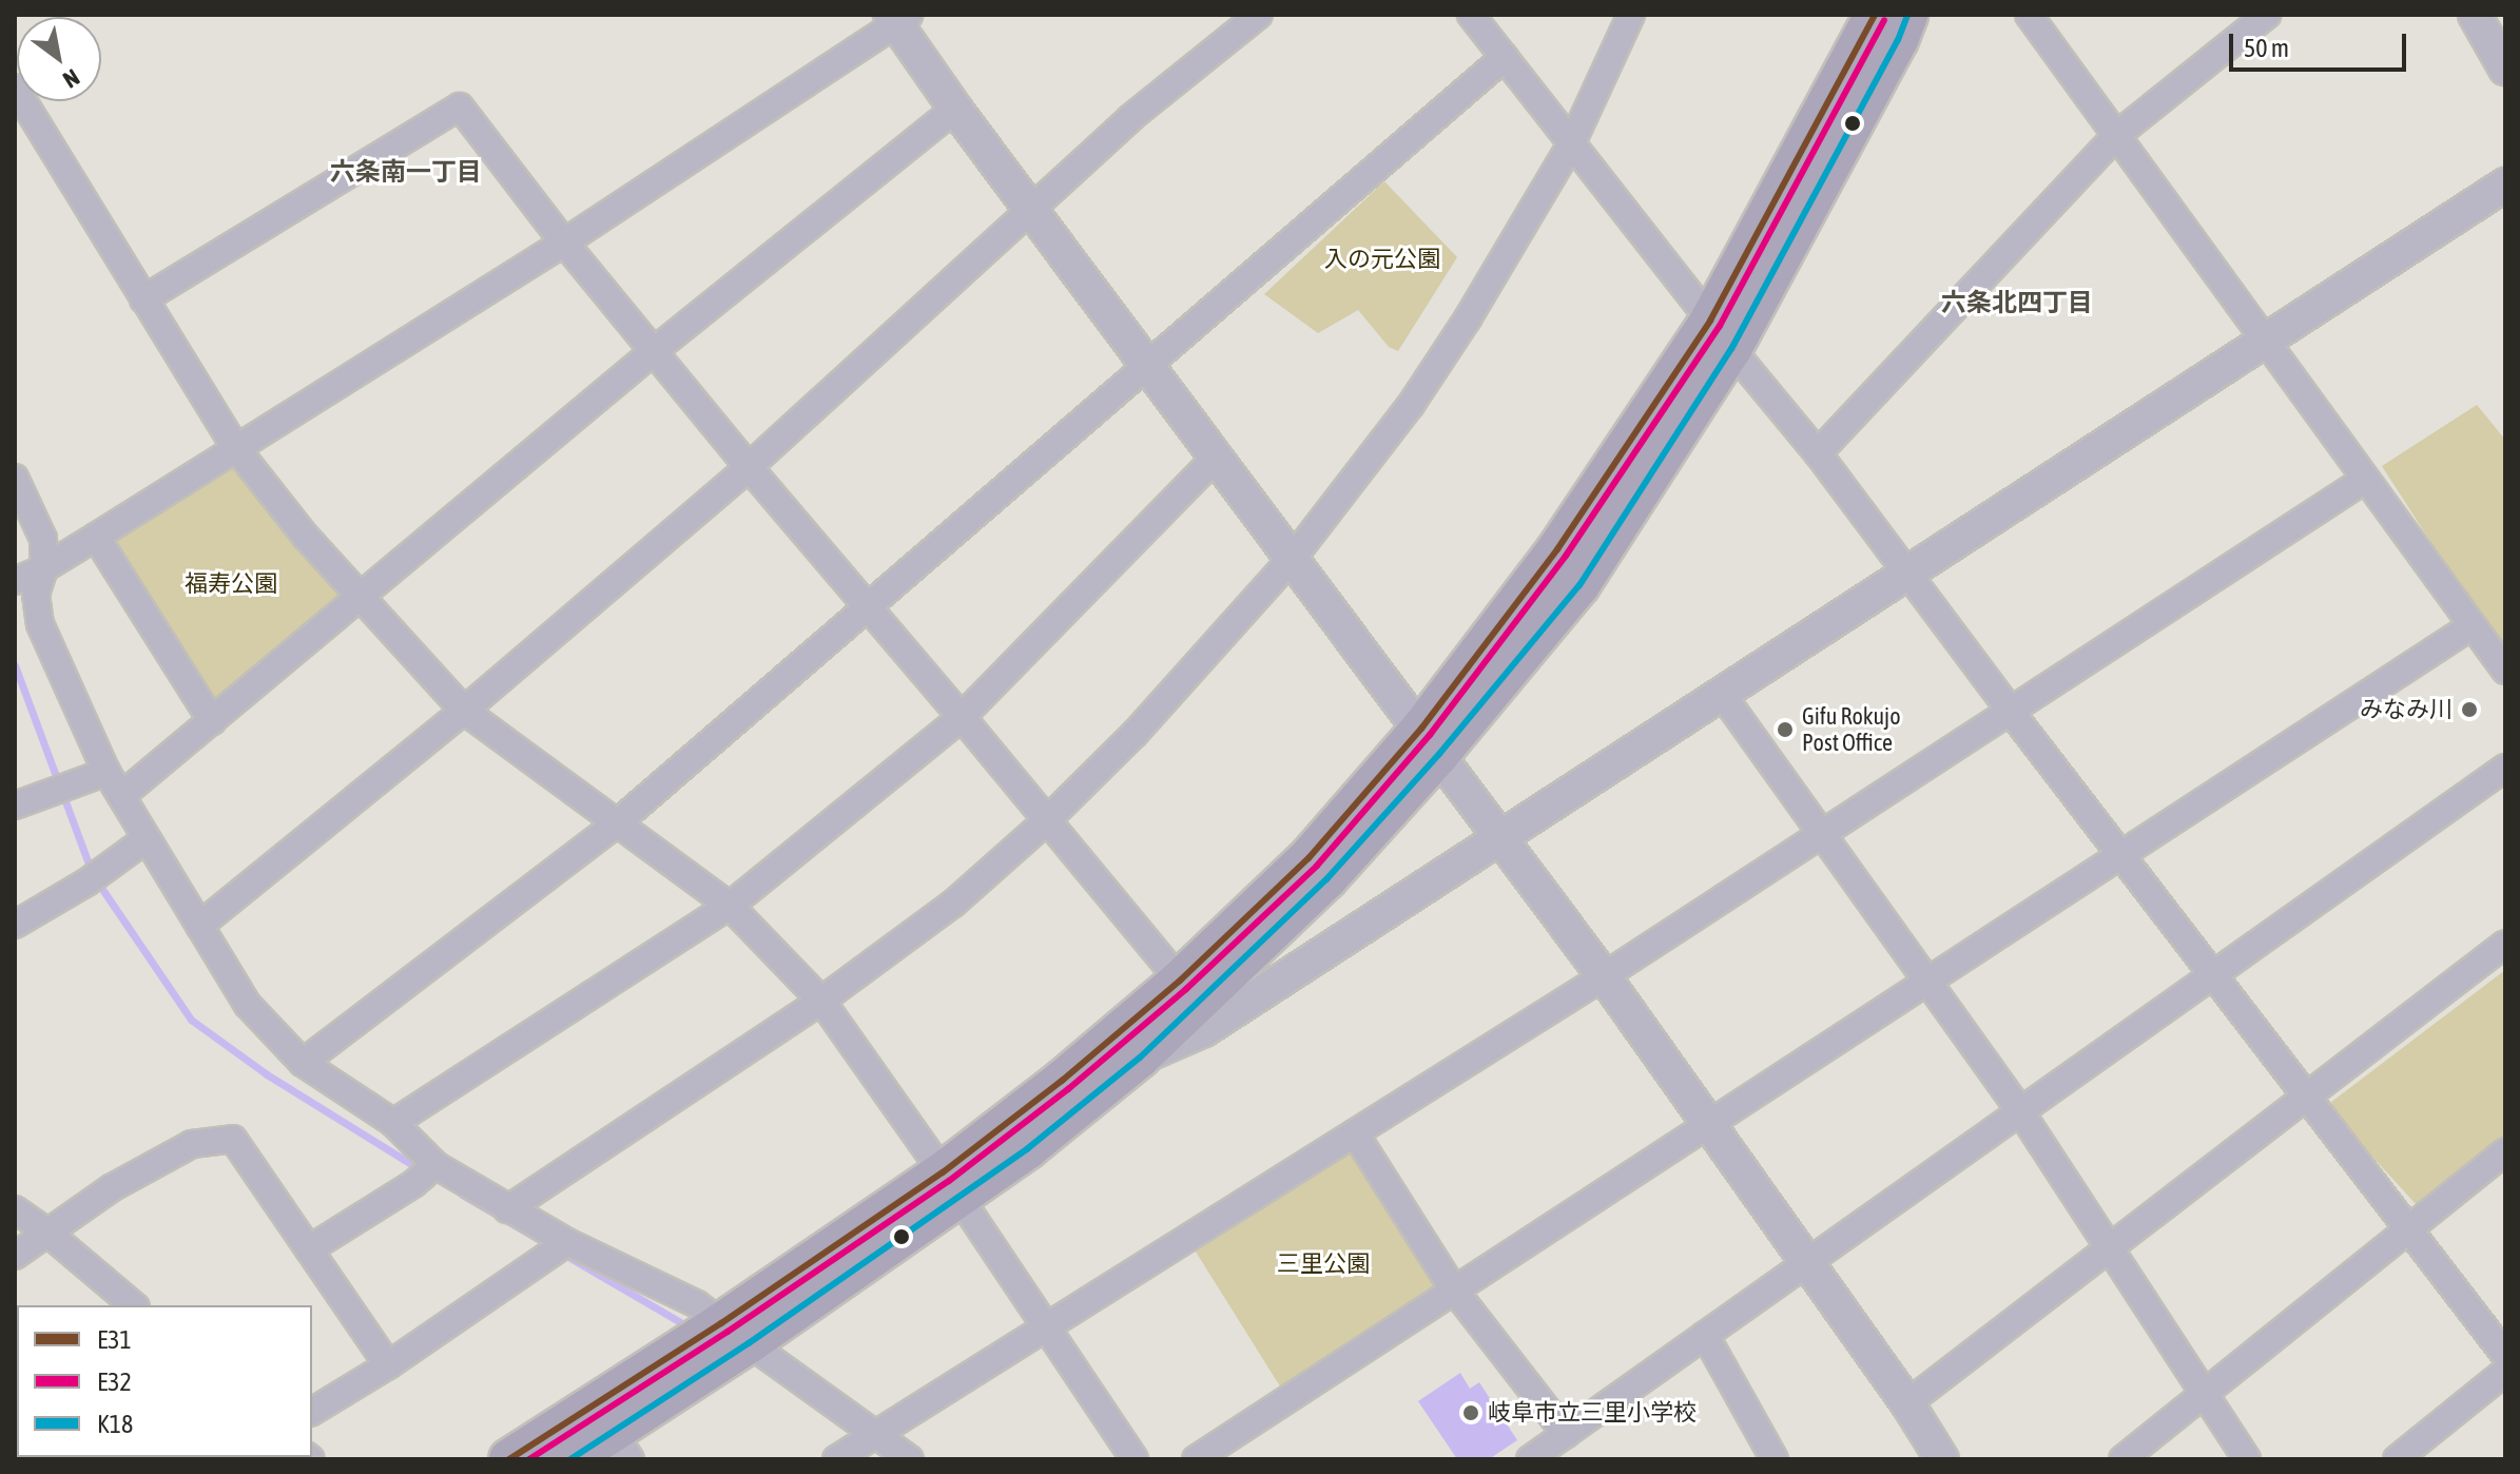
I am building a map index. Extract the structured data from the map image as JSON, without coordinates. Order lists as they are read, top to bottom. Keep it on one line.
{"districts":["六条南一丁目","六条北四丁目"],"parks":["入の元公園","福寿公園","三里公園"],"places":["みなみ川","Gifu Rokujo Post Office","岐阜市立三里小学校"],"lines":["transit line E31","transit line K18","transit line E32"],"legend":["E31","E32","K18"],"scale_bar":"50 m","north":"bottom right"}
